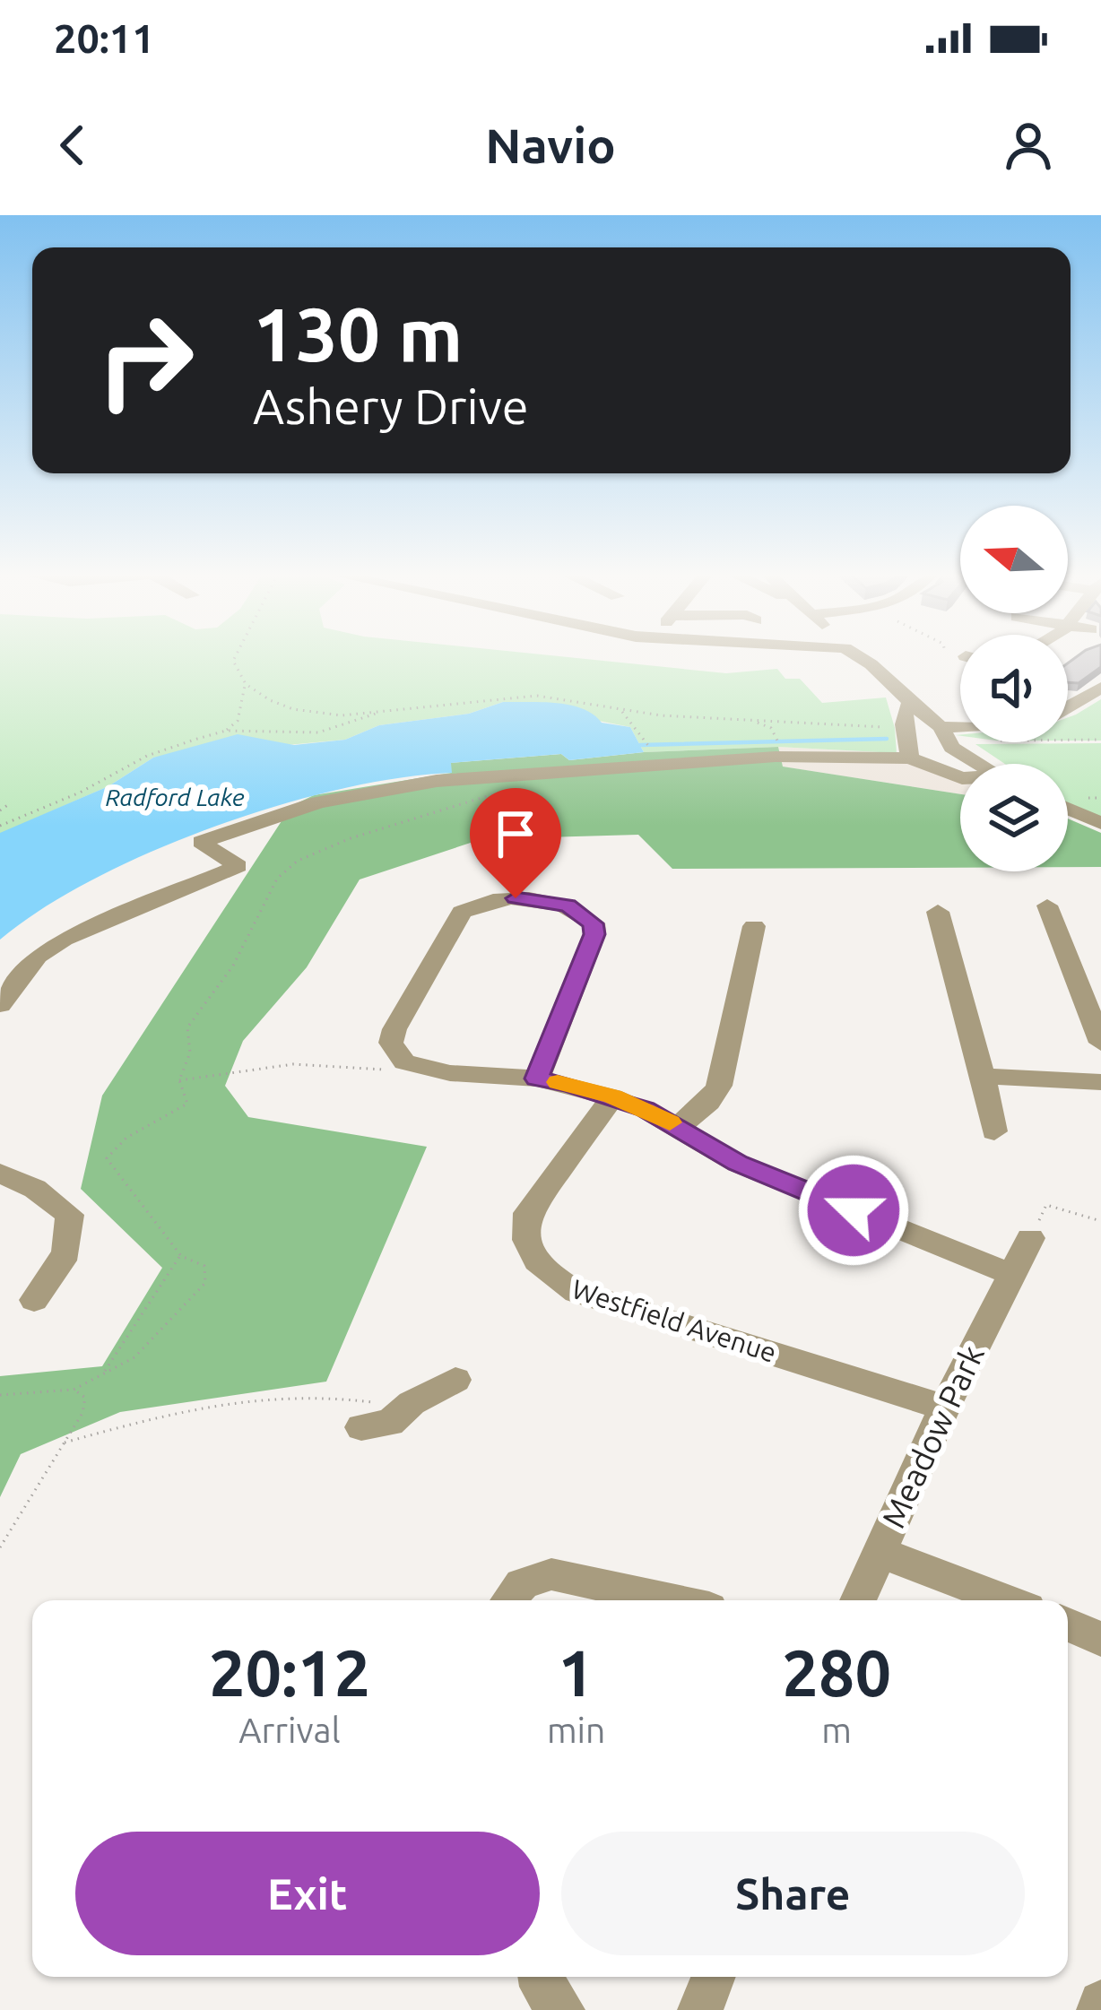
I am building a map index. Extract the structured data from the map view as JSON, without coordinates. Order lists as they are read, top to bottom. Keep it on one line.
{"streets":{"street":["Westfield Avenue","Meadow Park"]},"crossings":[["Westfield Avenue","Meadow Park"]],"water":["Radford Lake"],"north":"left","page":{"status":"20:11","header":"Navio","turn":["130 m","Ashery Drive"],"eta":["20:12","Arrival","1","min","280","m"],"buttons":["Exit","Share"]}}
